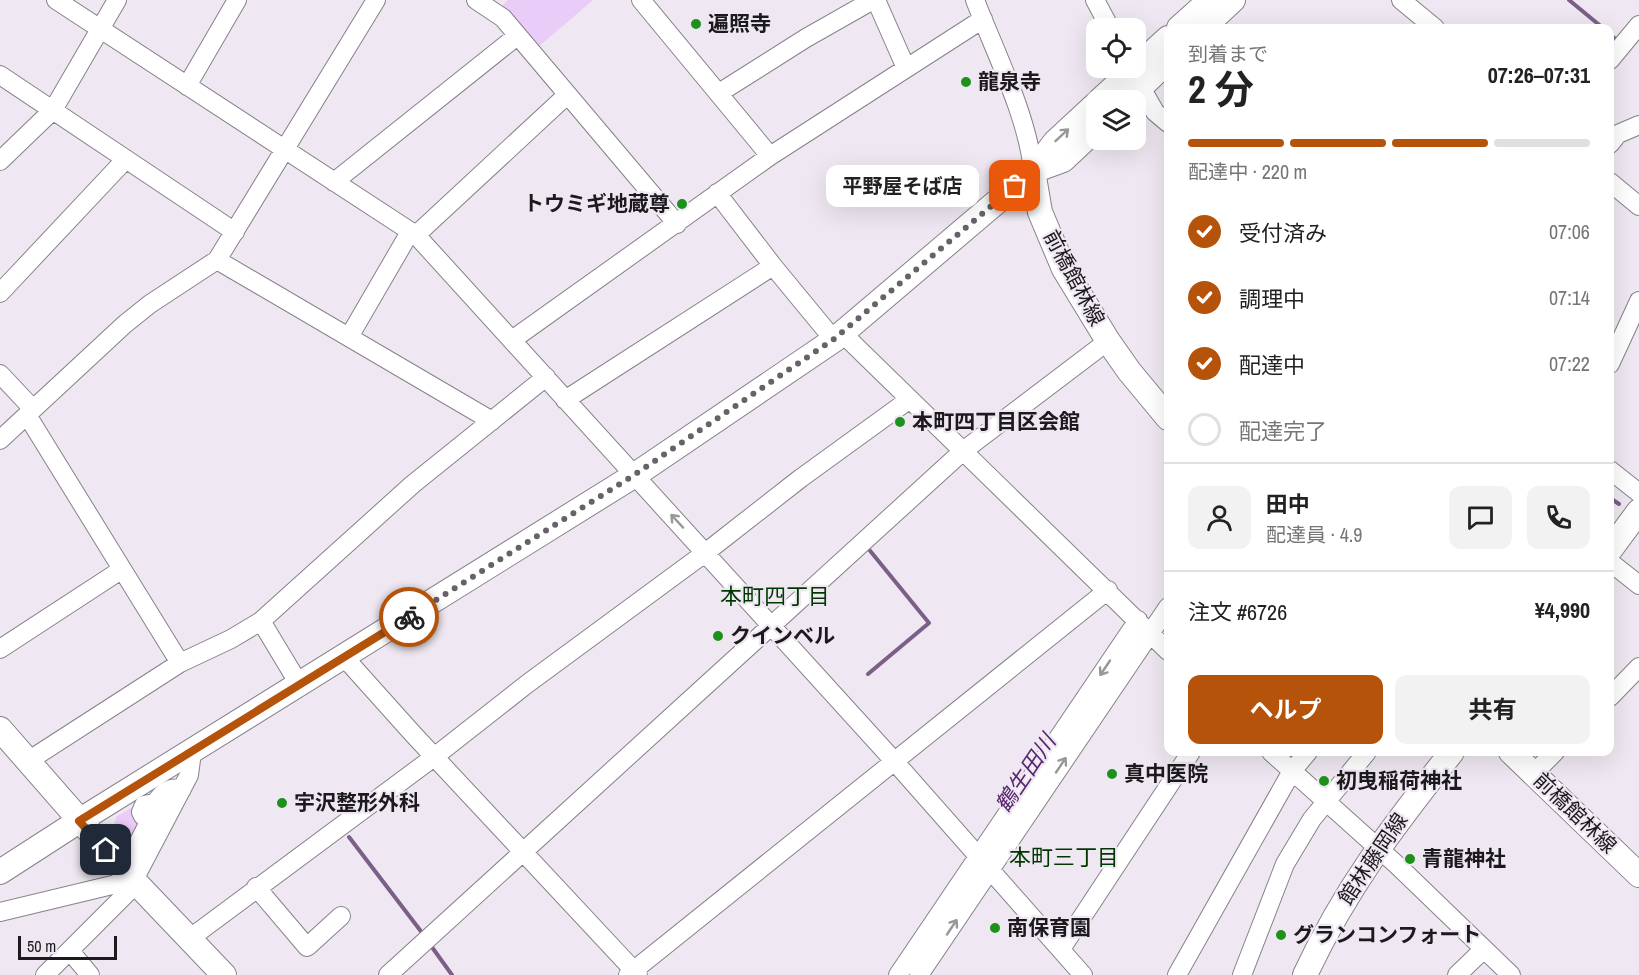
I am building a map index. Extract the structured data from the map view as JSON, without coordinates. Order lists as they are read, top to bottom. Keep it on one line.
{"streets":{"main road":["前橋館林線","館林藤岡線"]},"districts":["本町四丁目","本町三丁目"],"water":["鶴生田川"],"places":["遍照寺","龍泉寺","平野屋そば店","トウミギ地蔵尊","本町四丁目区会館","クインベル","真中医院","初曳稲荷神社","宇沢整形外科","青龍神社","南保育園","グランコンフォート"],"scale_bar":"50 m","page":{"heading":["2 分","到着まで","07:26–07:31"],"panel":["田中","配達員 · 4.9","注文 #6726","¥4,990"],"bar":"配達中 · 220 m","bubble":"平野屋そば店","list":[["受付済み","07:06"],["調理中","07:14"],["配達中","07:22"],"配達完了"],"buttons":["ヘルプ","共有"],"scale":"50 m"}}
